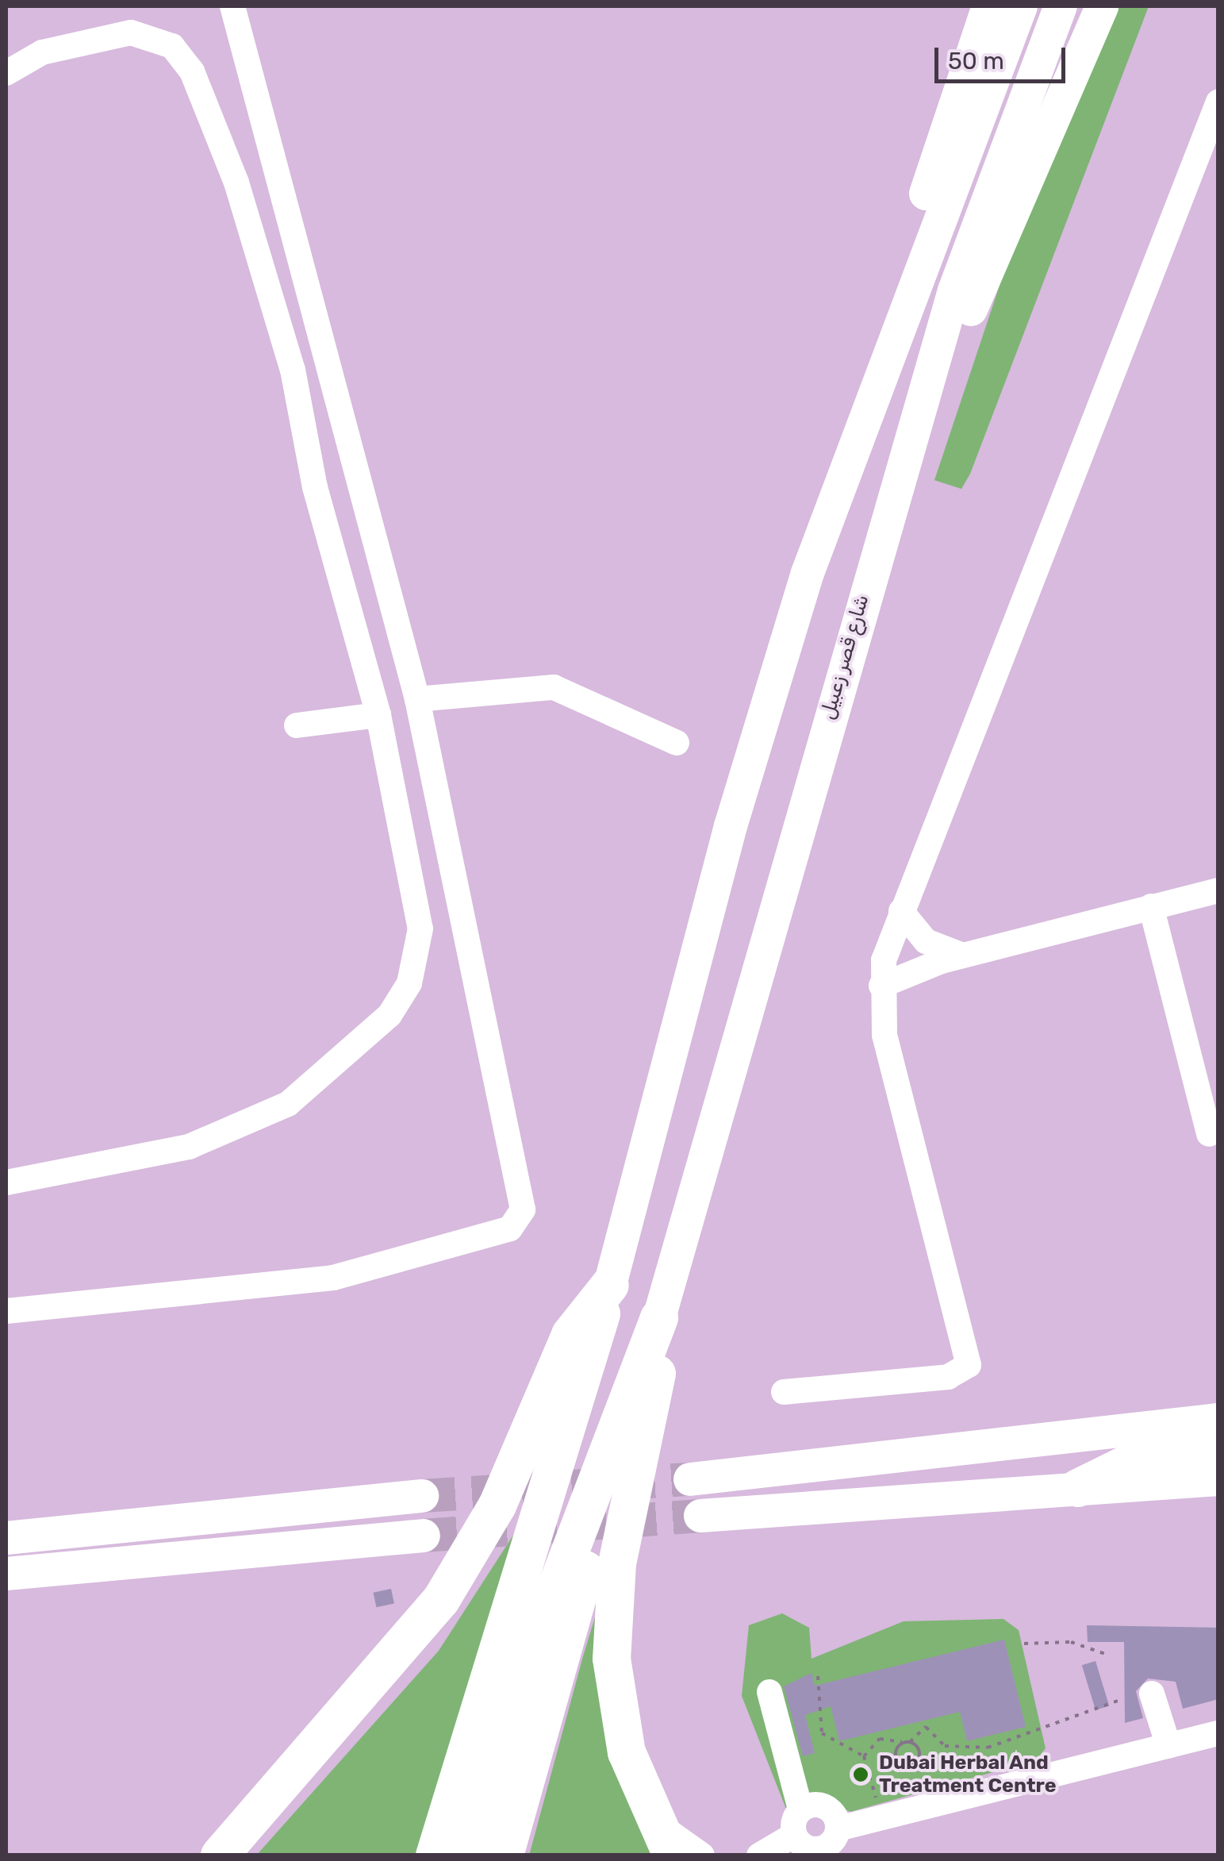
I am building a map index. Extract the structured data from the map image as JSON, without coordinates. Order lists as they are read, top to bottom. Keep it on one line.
{"streets":{"main road":["شارع قصر زعبيل"]},"places":["Dubai Herbal And Treatment Centre"],"scale_bar":"50 m"}
